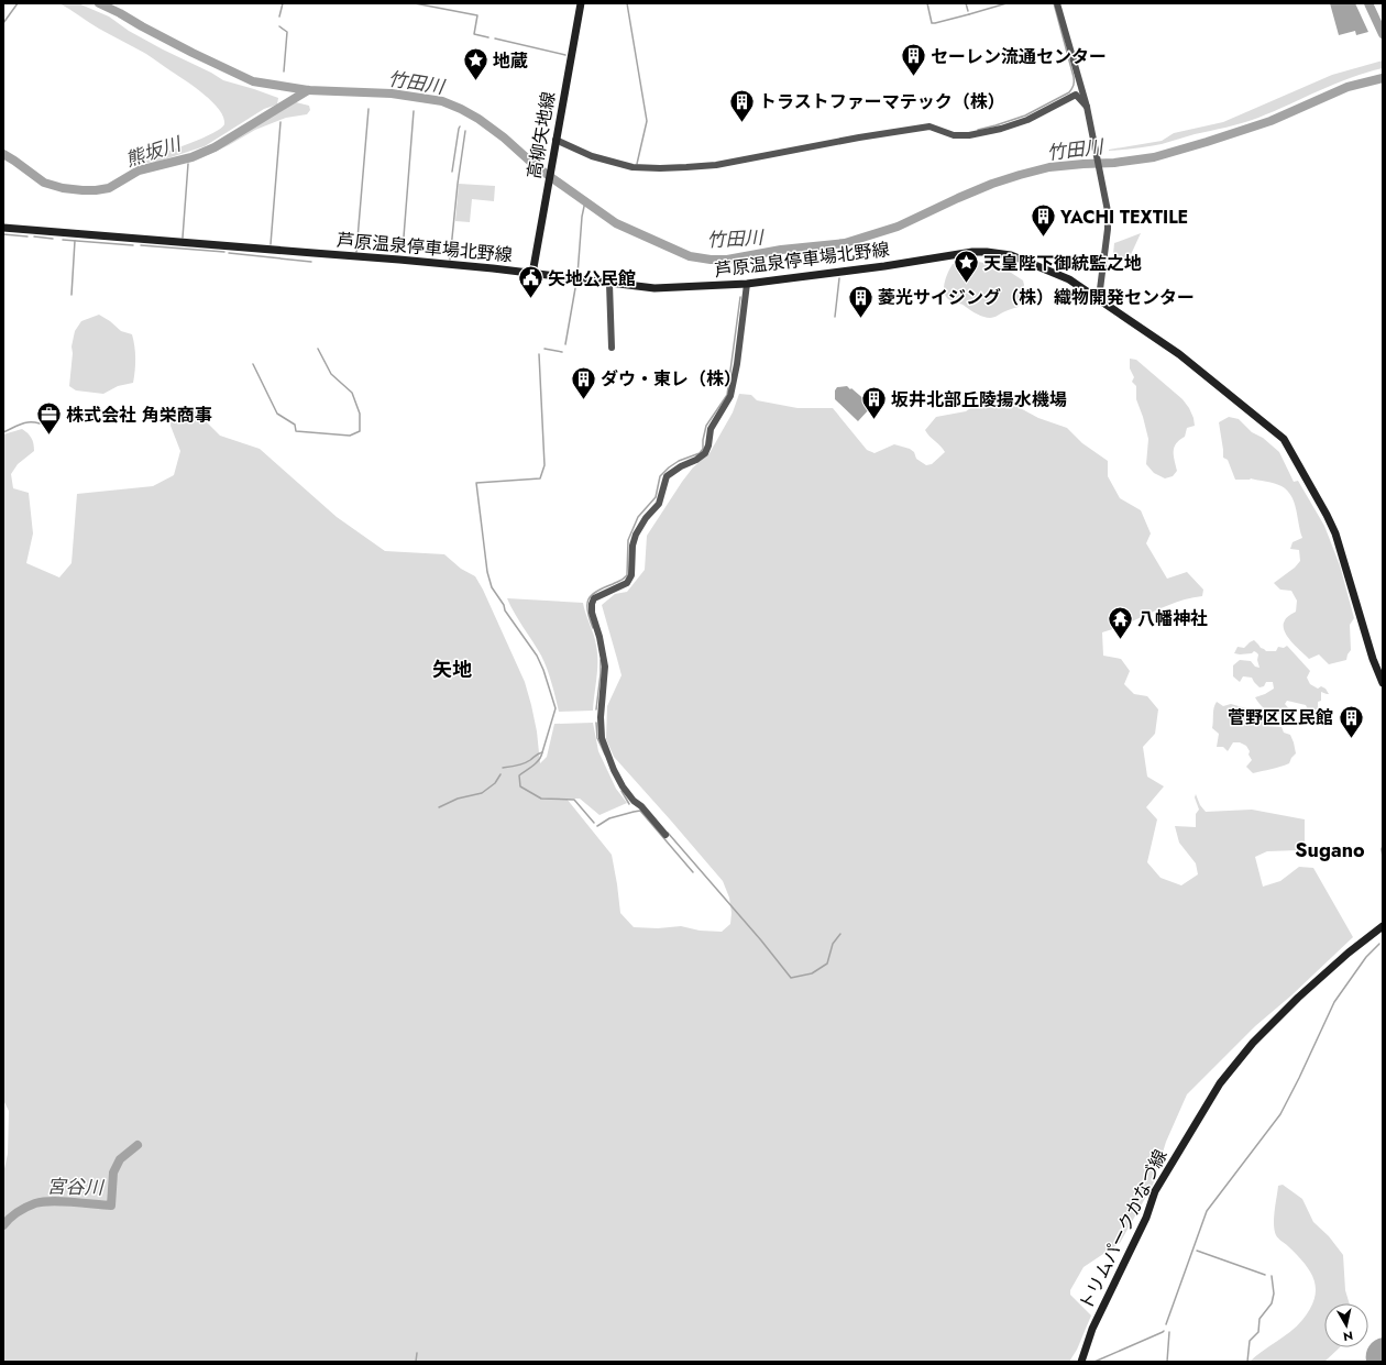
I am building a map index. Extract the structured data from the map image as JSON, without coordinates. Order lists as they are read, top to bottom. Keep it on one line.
{"streets":{"main road":["高柳矢地線","芦原温泉停車場北野線","トリムパークかなづ線"]},"crossings":[["高柳矢地線","芦原温泉停車場北野線"]],"districts":["矢地","Sugano"],"water":["竹田川","熊坂川","宮谷川"],"places":{"building":["セーレン流通センター","トラストファーマテック（株）","YACHI TEXTILE","菱光サイジング（株）織物開発センター","ダウ・東レ（株）","坂井北部丘陵揚水機場","菅野区区民館"],"place":["地蔵","天皇陛下御統監之地"],"public building":["矢地公民館"],"office":["株式会社 角栄商事"],"temple":["八幡神社"]},"north":"bottom"}
